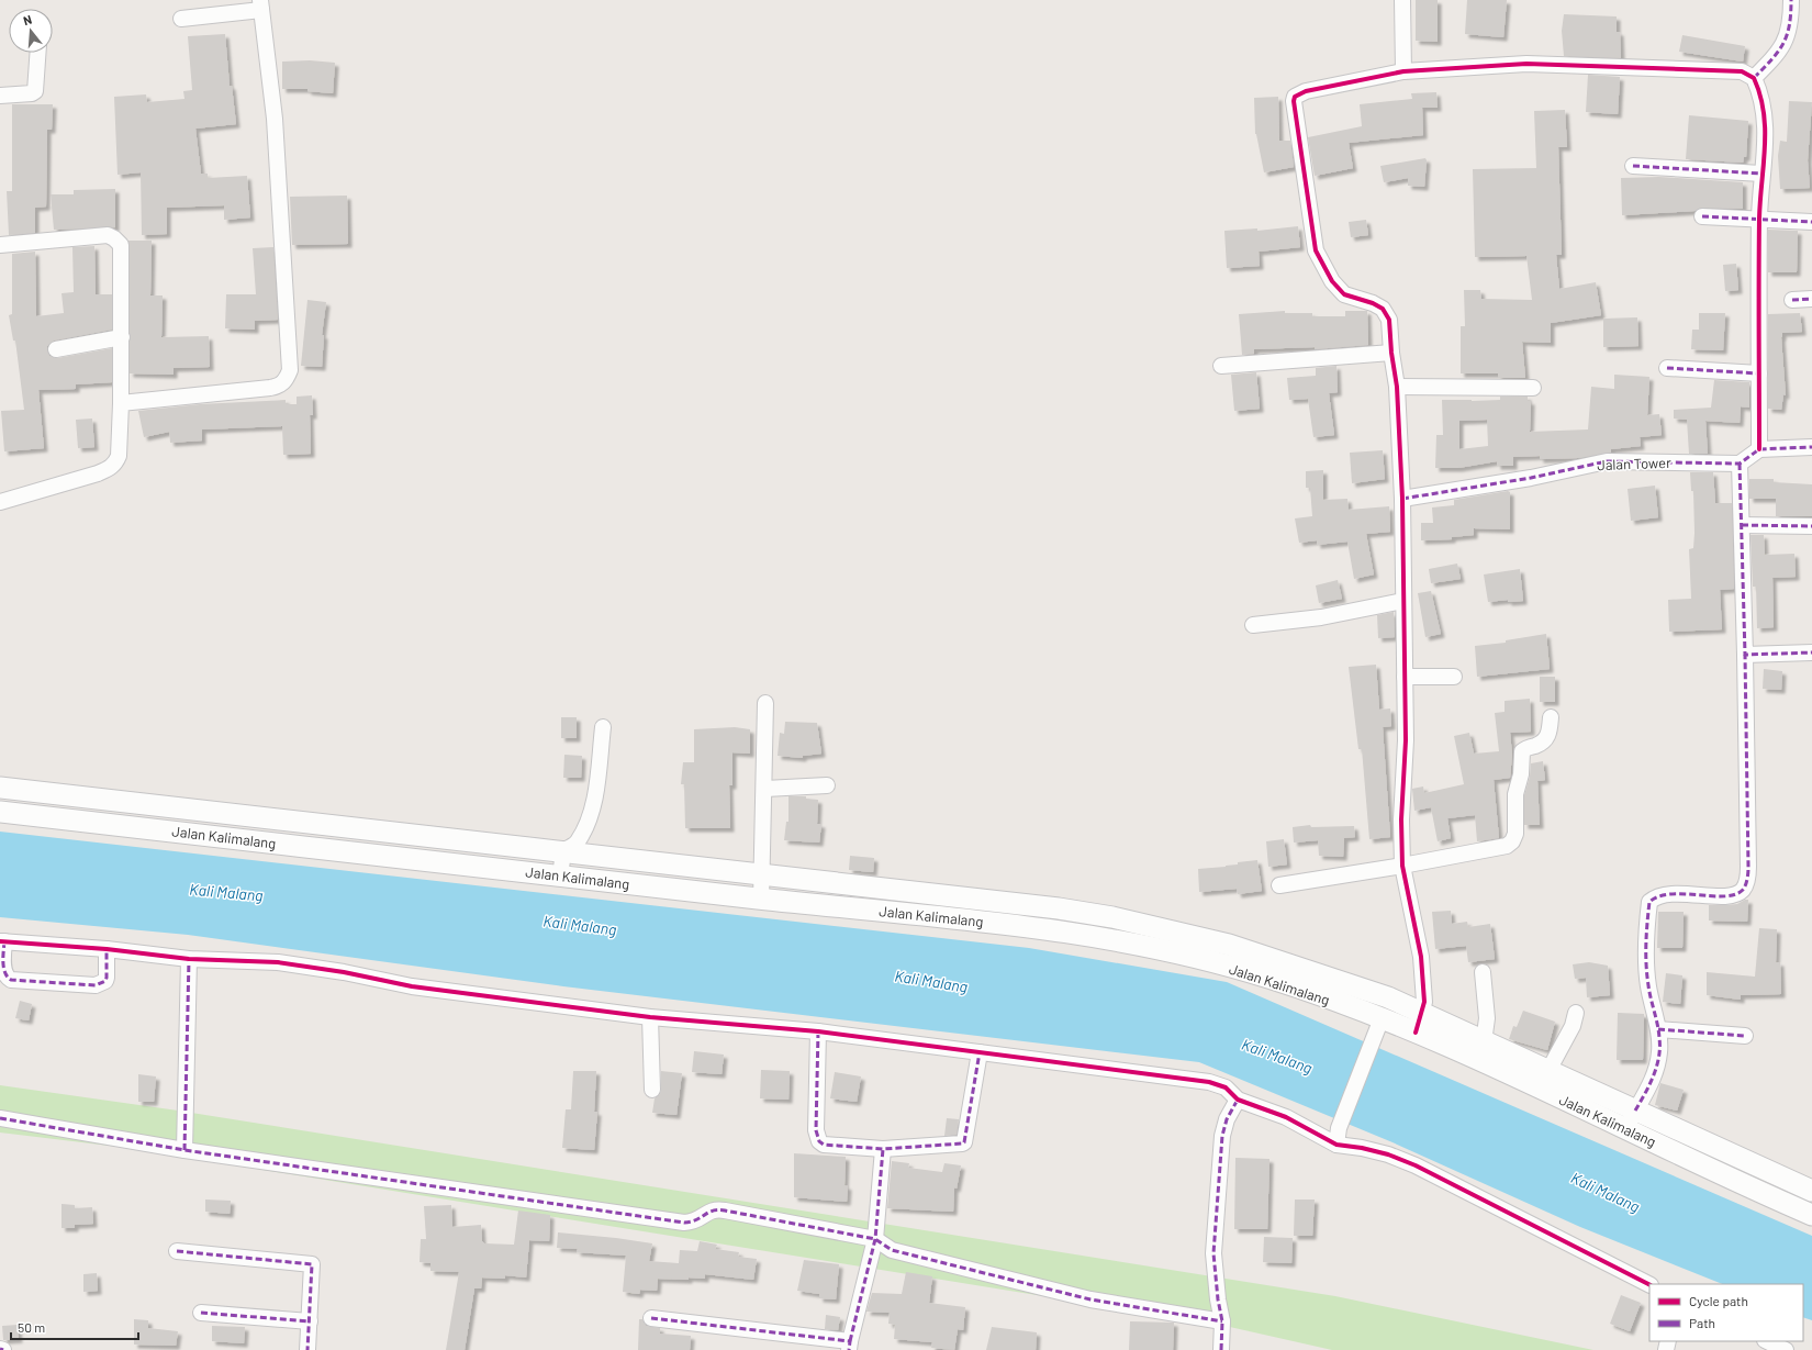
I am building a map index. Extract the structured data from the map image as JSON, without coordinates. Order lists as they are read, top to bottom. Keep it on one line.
{"streets":{"main road":["Jalan Kalimalang"],"street":["Jalan Tower"]},"water":["Kali Malang"],"legend":["Cycle path","Path"],"scale_bar":"50 m","north":"top"}
